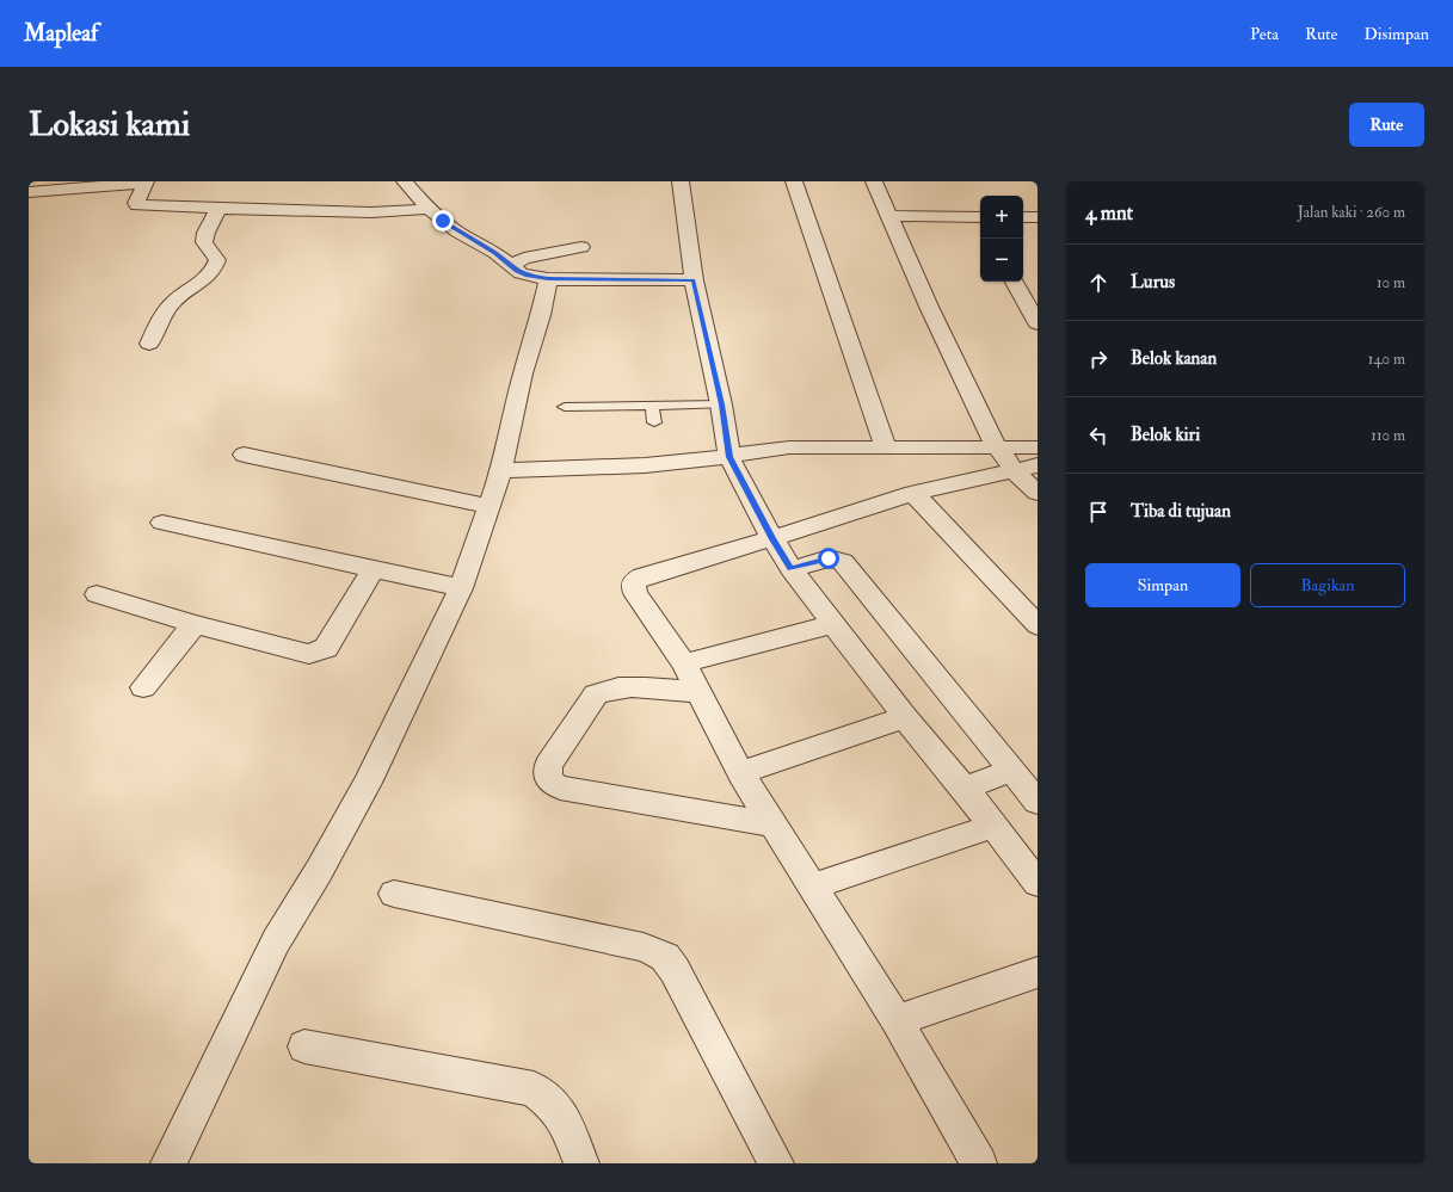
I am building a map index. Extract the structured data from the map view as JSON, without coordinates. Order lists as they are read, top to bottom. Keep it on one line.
{"page":{"header":"Mapleaf","nav":["Peta","Rute","Disimpan"],"buttons":["Rute",["Simpan","Bagikan"]],"title":"Lokasi kami","heading":["4 mnt","Jalan kaki · 260 m"],"map_buttons":["+","−"],"list":[["Lurus","10 m"],["Belok kanan","140 m"],["Belok kiri","110 m"],"Tiba di tujuan"]}}
